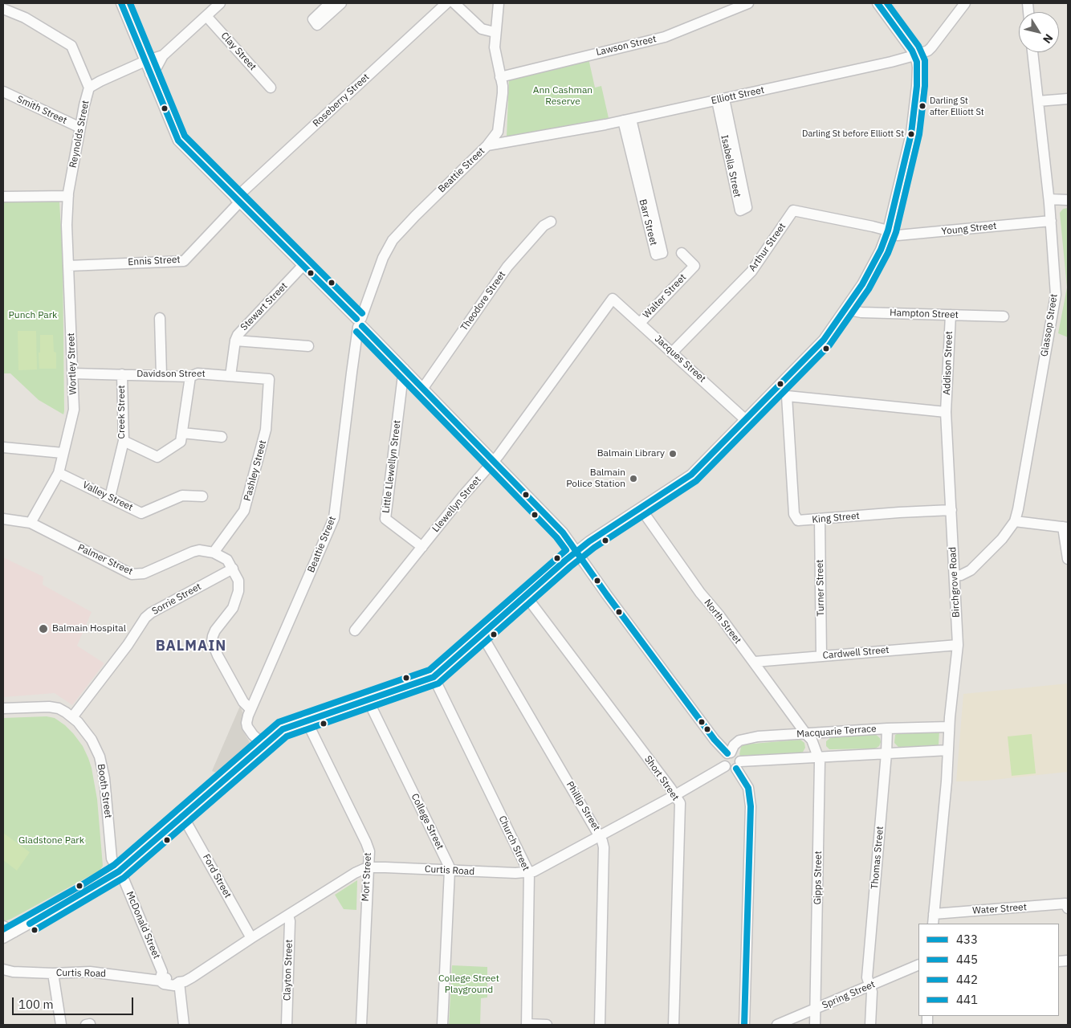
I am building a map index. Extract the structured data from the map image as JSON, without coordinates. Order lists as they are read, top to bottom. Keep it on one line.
{"streets":{"street":["Lawson Street","Clay Street","Elliott Street","Roseberry Street","Smith Street","Reynolds Street","Isabella Street","Beattie Street","Barr Street","Young Street","Arthur Street","Ennis Street","Walter Street","Theodore Street","Stewart Street","Hampton Street","Glassop Street","Jacques Street","Addison Street","Wortley Street","Davidson Street","Creek Street","Little Llewellyn Street","Pashley Street","Valley Street","Llewellyn Street","King Street","Palmer Street","Birchgrove Road","Turner Street","Sorrie Street","North Street","Cardwell Street","Macquarie Terrace","Short Street","Booth Street","Phillip Street","College Street","Church Street","Thomas Street","Curtis Road","Ford Street","Mort Street","Gipps Street","Water Street","McDonald Street","Clayton Street","Spring Street"]},"crossings":[["Lawson Street","Beattie Street"],["Clay Street","Reynolds Street"],["Elliott Street","Isabella Street"],["Elliott Street","Beattie Street"],["Elliott Street","Barr Street"],["Roseberry Street","Ennis Street"],["Smith Street","Reynolds Street"],["Reynolds Street","Wortley Street"],["Young Street","Arthur Street"],["Young Street","Glassop Street"],["Arthur Street","Jacques Street"],["Ennis Street","Wortley Street"],["Walter Street","Jacques Street"],["Stewart Street","Davidson Street"],["Hampton Street","Addison Street"],["Glassop Street","Birchgrove Road"],["Jacques Street","Llewellyn Street"],["Addison Street","Birchgrove Road"],["Wortley Street","Davidson Street"],["Wortley Street","Valley Street"],["Wortley Street","Palmer Street"],["Davidson Street","Creek Street"],["Davidson Street","Pashley Street"],["Creek Street","Valley Street"],["Little Llewellyn Street","Llewellyn Street"],["Pashley Street","Palmer Street"],["King Street","Birchgrove Road"],["King Street","Turner Street"],["Birchgrove Road","Cardwell Street"],["Birchgrove Road","Macquarie Terrace"],["Birchgrove Road","Water Street"],["Turner Street","Cardwell Street"],["Sorrie Street","Booth Street"],["North Street","Cardwell Street"],["North Street","Macquarie Terrace"],["North Street","Gipps Street"],["Macquarie Terrace","Thomas Street"],["Macquarie Terrace","Curtis Road"],["Macquarie Terrace","Gipps Street"],["Short Street","Curtis Road"],["Booth Street","McDonald Street"],["Phillip Street","Curtis Road"],["College Street","Curtis Road"],["Church Street","Curtis Road"],["Thomas Street","Spring Street"],["Curtis Road","Ford Street"],["Curtis Road","Mort Street"],["Curtis Road","McDonald Street"],["Curtis Road","Clayton Street"],["Gipps Street","Spring Street"]],"districts":["BALMAIN"],"parks":["Ann Cashman Reserve","Punch Park","Gladstone Park","College Street Playground"],"places":["Darling St after Elliott St","Darling St before Elliott St","Balmain Library","Balmain Police Station","Balmain Hospital"],"lines":["transit line 433","transit line 445","transit line 442","transit line 441"],"legend":["433","445","442","441"],"scale_bar":"100 m","north":"bottom right"}
